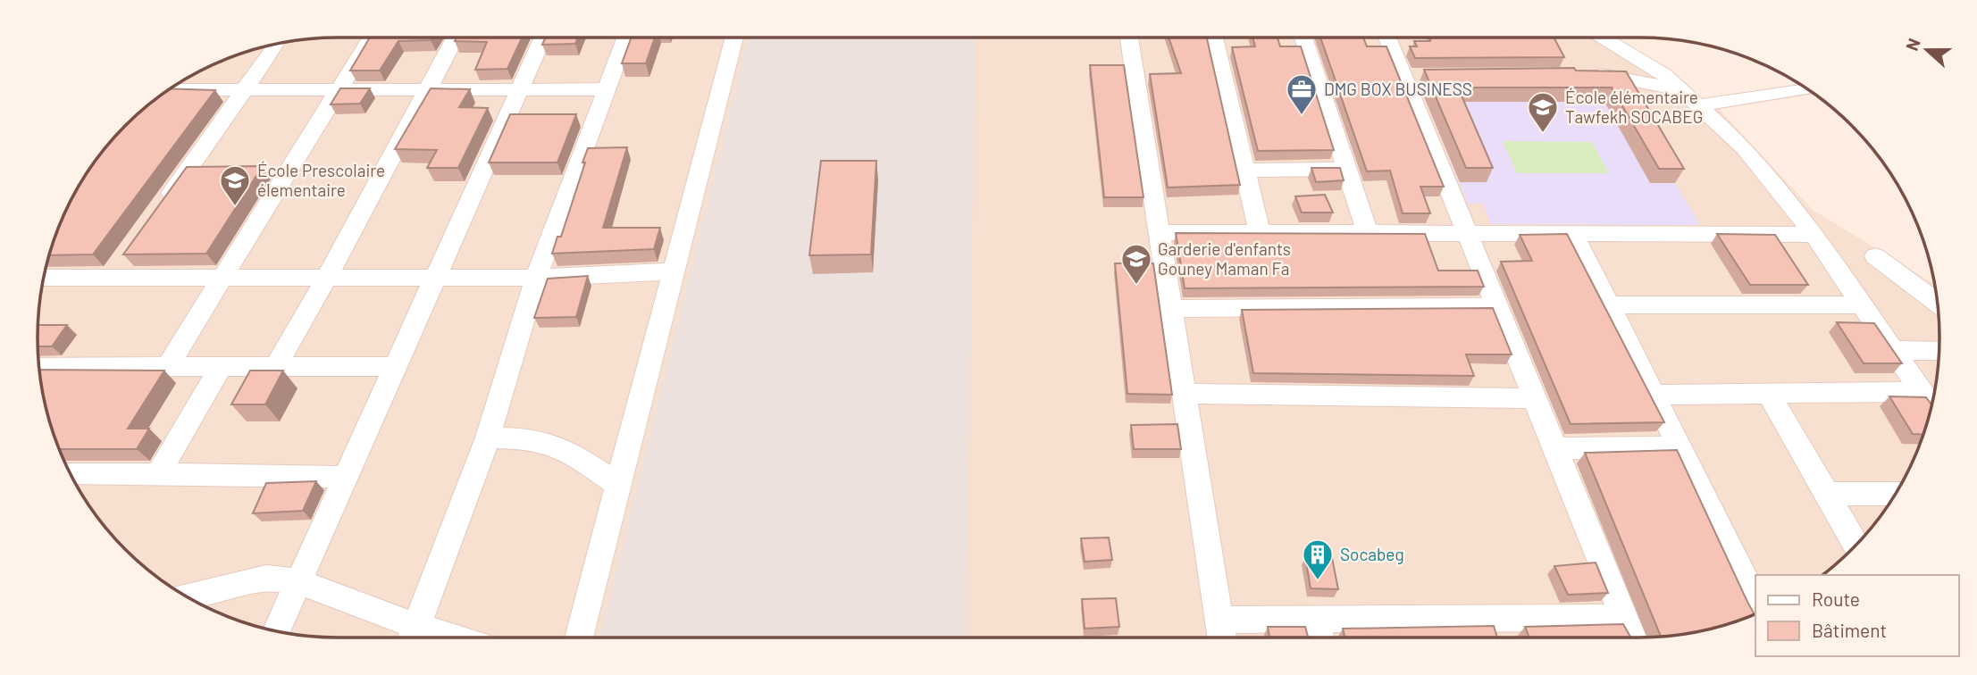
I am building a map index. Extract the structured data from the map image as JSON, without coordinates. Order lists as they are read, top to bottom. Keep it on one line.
{"places":{"office":["DMG BOX BUSINESS"],"school or university":["École élémentaire Tawfekh SOCABEG","École Prescolaire élementaire","Garderie d'enfants Gouney Maman Fa"],"building":["Socabeg"]},"legend":["Route","Bâtiment"],"north":"left"}
